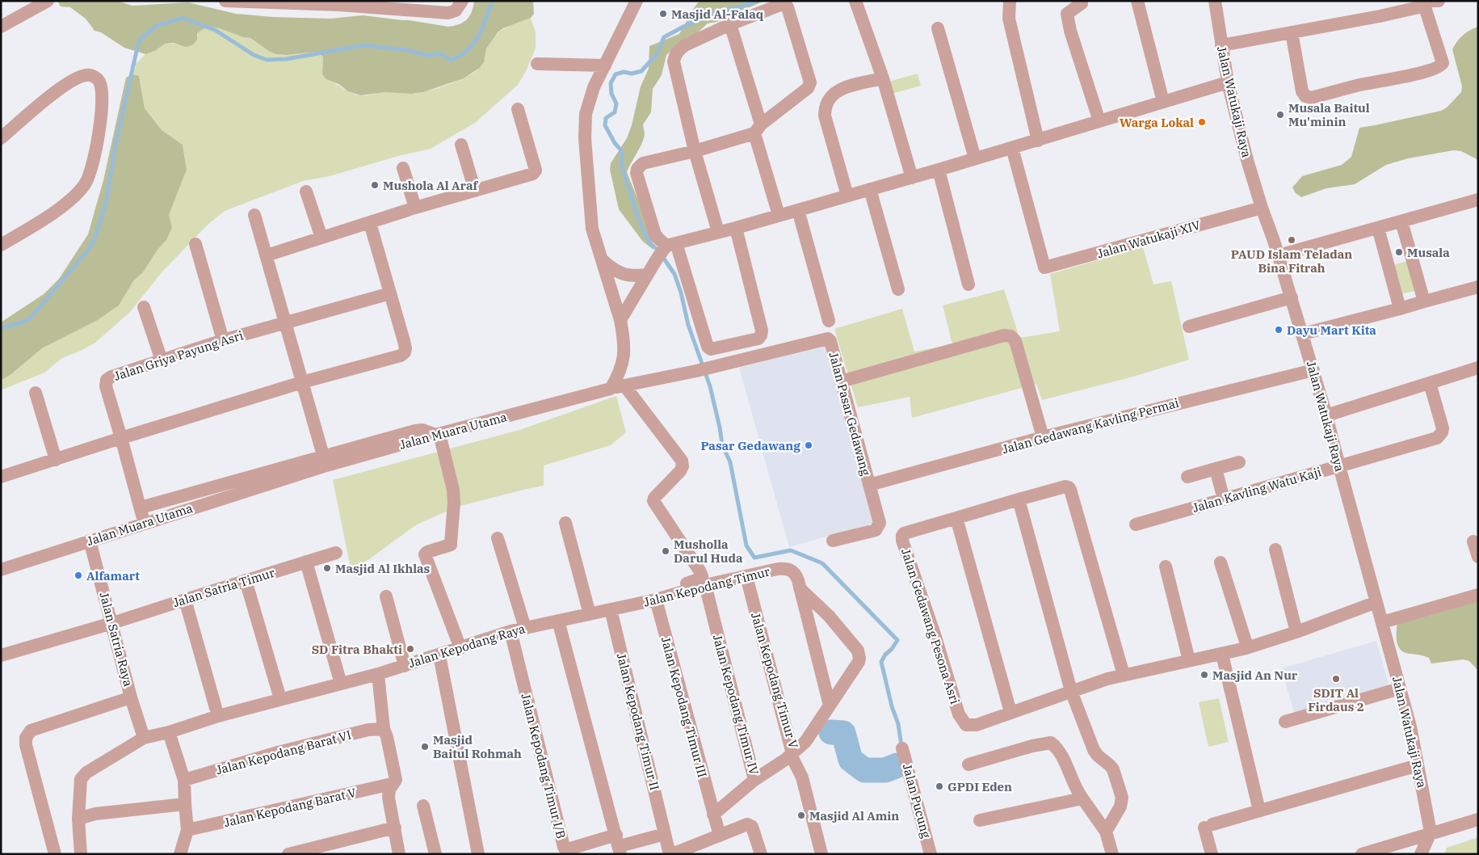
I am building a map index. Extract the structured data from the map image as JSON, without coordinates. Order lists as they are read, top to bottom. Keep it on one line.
{"streets":{"street":["Jalan Watukaji Raya","Jalan Watukaji XIV","Jalan Griya Payung Asri","Jalan Pasar Gedawang","Jalan Gedawang Kavling Permai","Jalan Muara Utama","Jalan Kavling Watu Kaji","Jalan Kepodang Timur","Jalan Satria Timur","Jalan Gedawang Pesona Asri","Jalan Satria Raya","Jalan Kepodang Raya","Jalan Kepodang Timur V","Jalan Kepodang Timur IV","Jalan Kepodang Timur III","Jalan Kepodang Timur II","Jalan Kepodang Barat VI","Jalan Kepodang Timur I/B","Jalan Pucung","Jalan Kepodang Barat V"]},"crossings":[["Jalan Watukaji Raya","Jalan Watukaji XIV"],["Jalan Watukaji Raya","Jalan Gedawang Kavling Permai"],["Jalan Watukaji Raya","Jalan Kavling Watu Kaji"],["Jalan Watukaji Raya","Jalan Gedawang Pesona Asri"],["Jalan Griya Payung Asri","Jalan Muara Utama"],["Jalan Pasar Gedawang","Jalan Gedawang Kavling Permai"],["Jalan Pasar Gedawang","Jalan Kepodang Timur"],["Jalan Muara Utama","Jalan Satria Raya"],["Jalan Kepodang Timur","Jalan Kepodang Raya"],["Jalan Kepodang Timur","Jalan Kepodang Timur V"],["Jalan Kepodang Timur","Jalan Kepodang Timur IV"],["Jalan Kepodang Timur","Jalan Kepodang Timur III"],["Jalan Kepodang Timur","Jalan Kepodang Timur II"],["Jalan Satria Timur","Jalan Satria Raya"],["Jalan Satria Raya","Jalan Kepodang Raya"],["Jalan Kepodang Raya","Jalan Kepodang Timur I/B"],["Jalan Kepodang Timur V","Jalan Kepodang Timur IV"]],"places":["Masjid Al-Falaq","Musala Baitul Mu'minin","Warga Lokal","Mushola Al Araf","PAUD Islam Teladan Bina Fitrah","Musala","Dayu Mart Kita","Pasar Gedawang","Musholla Darul Huda","Masjid Al Ikhlas","Alfamart","SD Fitra Bhakti","Masjid An Nur","SDIT Al Firdaus 2","Masjid Baitul Rohmah","GPDI Eden","Masjid Al Amin"]}
